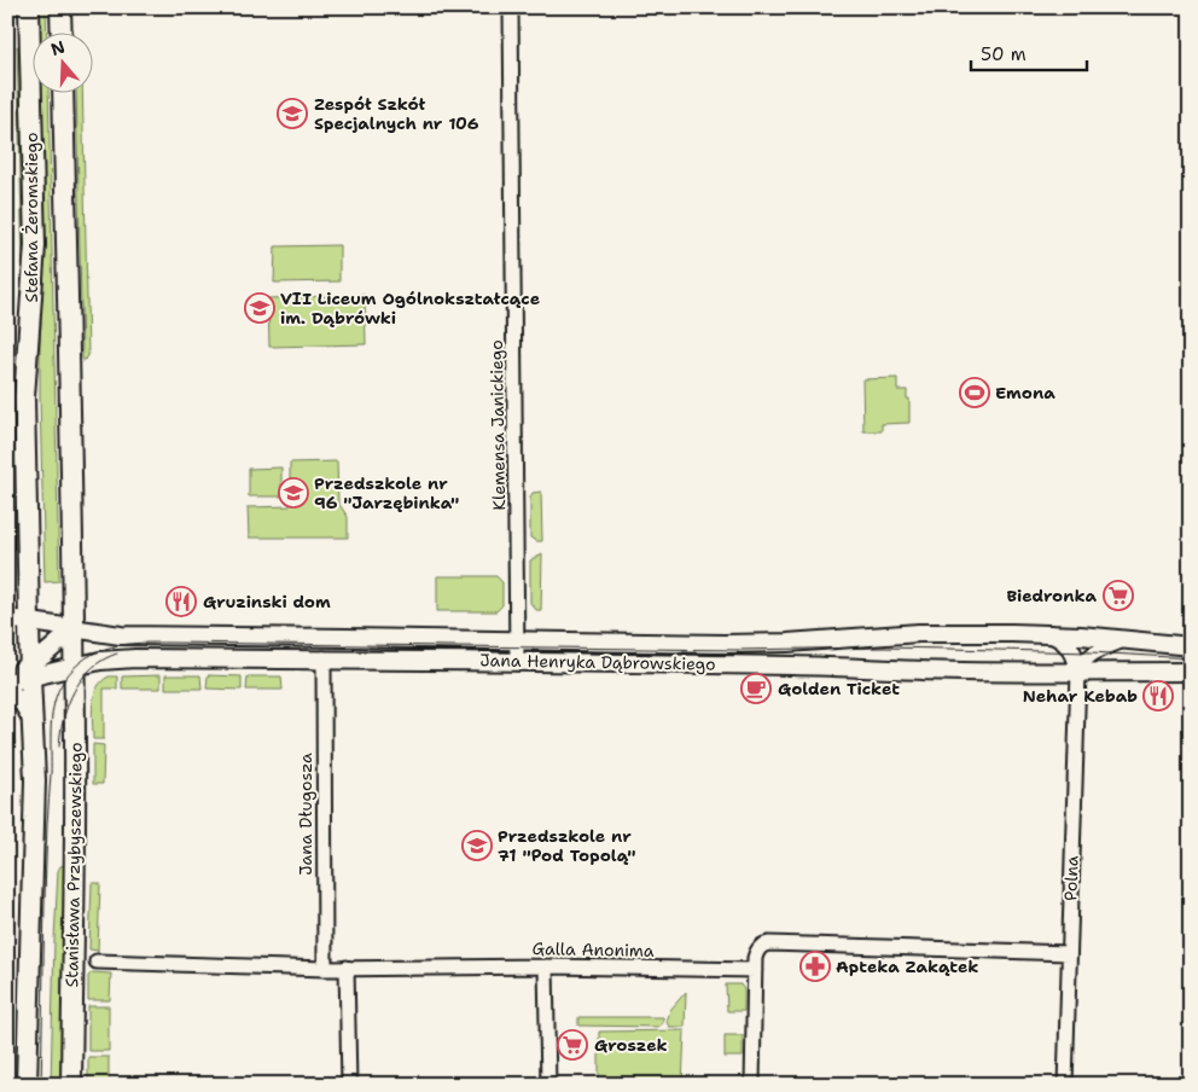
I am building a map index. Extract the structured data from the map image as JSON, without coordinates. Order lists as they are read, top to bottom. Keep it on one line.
{"streets":{"main road":["Stefana Żeromskiego","Stanisława Przybyszewskiego"],"street":["Klemensa Janickiego","Jana Henryka Dąbrowskiego","Jana Długosza","Polna","Galla Anonima"]},"crossings":[["Stefana Żeromskiego","Jana Henryka Dąbrowskiego"],["Stefana Żeromskiego","Stanisława Przybyszewskiego"],["Klemensa Janickiego","Jana Henryka Dąbrowskiego"],["Jana Henryka Dąbrowskiego","Jana Długosza"],["Jana Henryka Dąbrowskiego","Stanisława Przybyszewskiego"],["Jana Henryka Dąbrowskiego","Polna"],["Jana Długosza","Galla Anonima"]],"places":{"school or university":["Zespół Szkół Specjalnych nr 106","VII Liceum Ogólnokształcące im. Dąbrówki","Przedszkole nr 96 \"Jarzębinka\"","Przedszkole nr 71 \"Pod Topolą\""],"sports":["Emona"],"supermarket":["Biedronka","Groszek"],"restaurant":["Gruzinski dom","Nehar Kebab"],"cafe":["Golden Ticket"],"pharmacy":["Apteka Zakątek"]},"scale_bar":"50 m","north":"top"}
